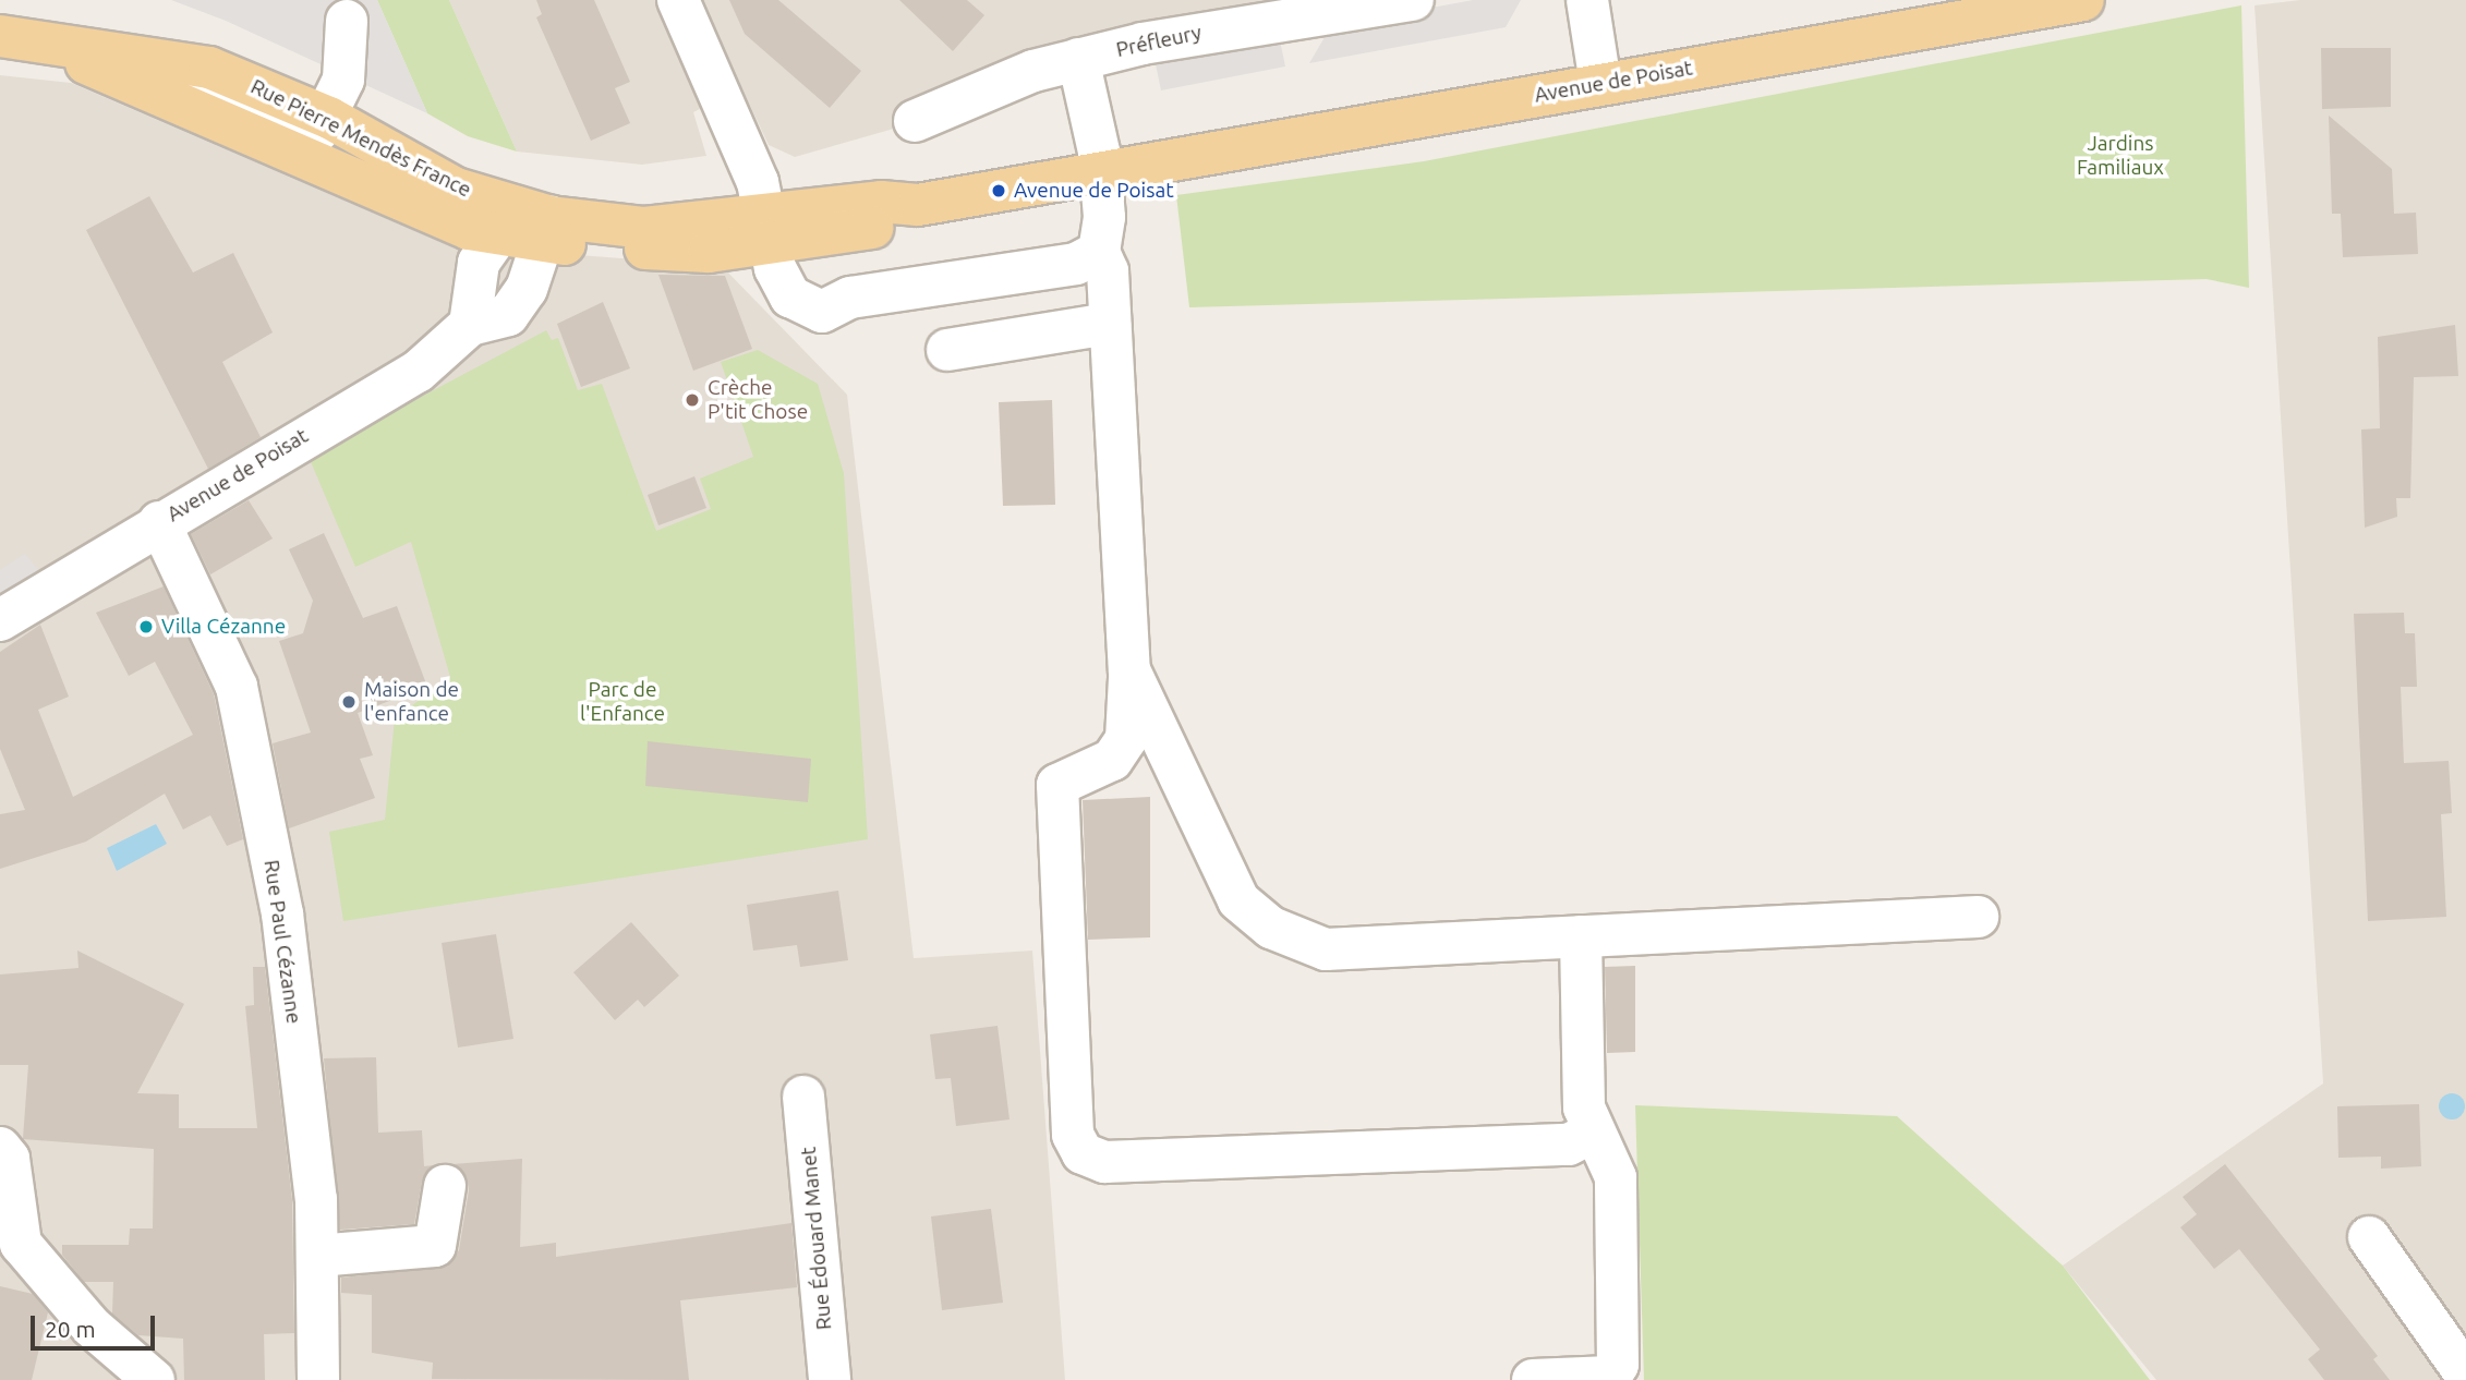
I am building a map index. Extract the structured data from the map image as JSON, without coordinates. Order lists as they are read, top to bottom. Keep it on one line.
{"streets":{"main road":["Avenue de Poisat","Rue Pierre Mendès France"],"street":["Préfleury","Rue Paul Cézanne","Rue Édouard Manet"]},"crossings":[["Avenue de Poisat","Rue Pierre Mendès France"],["Avenue de Poisat","Rue Paul Cézanne"]],"parks":["Jardins Familiaux","Parc de l'Enfance"],"places":["Avenue de Poisat","Crèche P'tit Chose","Villa Cézanne","Maison de l'enfance"],"scale_bar":"20 m"}
